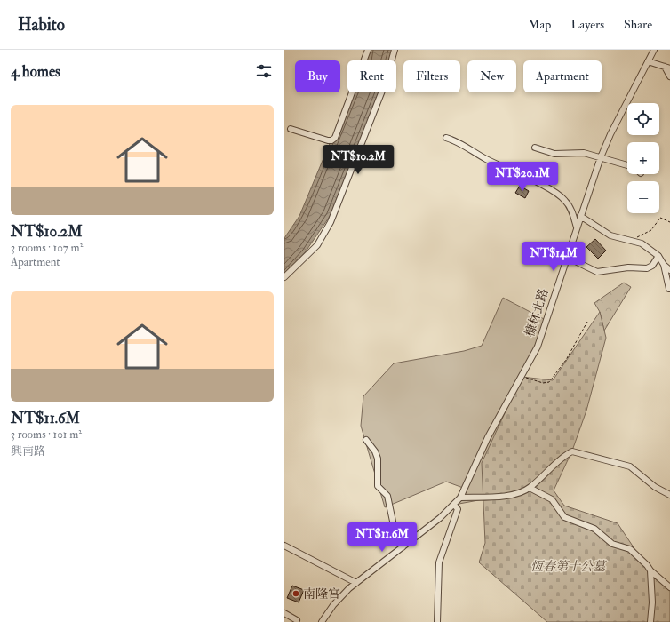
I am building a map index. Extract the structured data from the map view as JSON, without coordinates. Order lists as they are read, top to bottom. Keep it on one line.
{"streets":{"street":["槺林北路"]},"parks":["恆春第十公墓"],"places":["南隆宮"],"page":{"header":"Habito","nav":["Map","Layers","Share"],"heading":"4 homes","chip":["Buy","Rent","Filters","New","Apartment"],"list":[{"name":"NT$10.2M","note":"3 rooms · 107 m² · Apartment"},{"name":"NT$11.6M","note":"3 rooms · 101 m² · 興南路"}],"map_buttons":["+","−"],"price":["NT$10.2M","NT$20.1M","NT$14M","NT$11.6M"]}}
